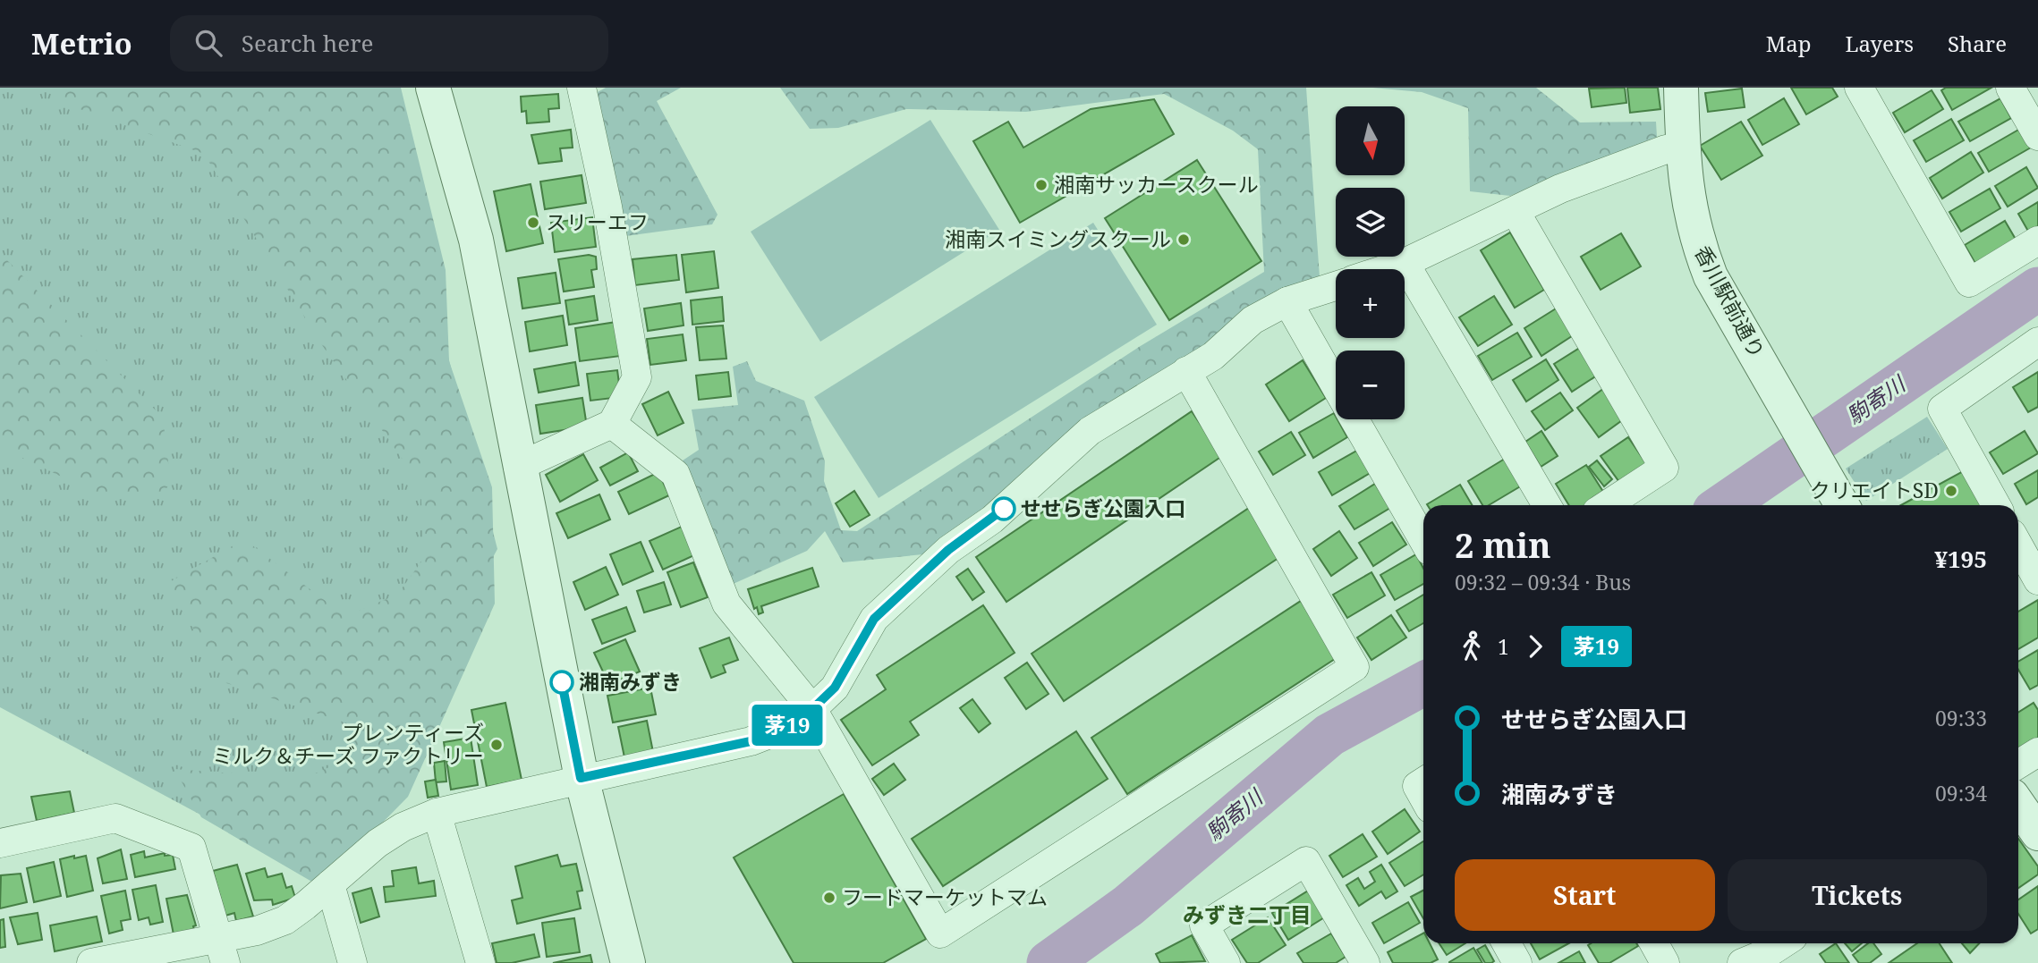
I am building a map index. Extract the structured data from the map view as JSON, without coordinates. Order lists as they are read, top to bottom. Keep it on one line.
{"streets":{"street":["香川駅前通り"]},"districts":["みずき二丁目"],"water":["駒寄川"],"places":["湘南サッカースクール","スリーエフ","湘南スイミングスクール","クリエイトSD","せせらぎ公園入口","湘南みずき","プレンティーズ ミルク＆チーズ ファクトリー","フードマーケットマム"],"lines":["bus line 茅19"],"north":"bottom","page":{"header":"Metrio","search":"Search here","nav":["Map","Layers","Share"],"on_map":"茅19","map_buttons":["+","−"],"heading":["2 min","09:32 – 09:34 · Bus","¥195"],"legs":["1","茅19"],"list":[{"name":"せせらぎ公園入口","value":"09:33"},{"name":"湘南みずき","value":"09:34"}],"buttons":["Start","Tickets"]}}
